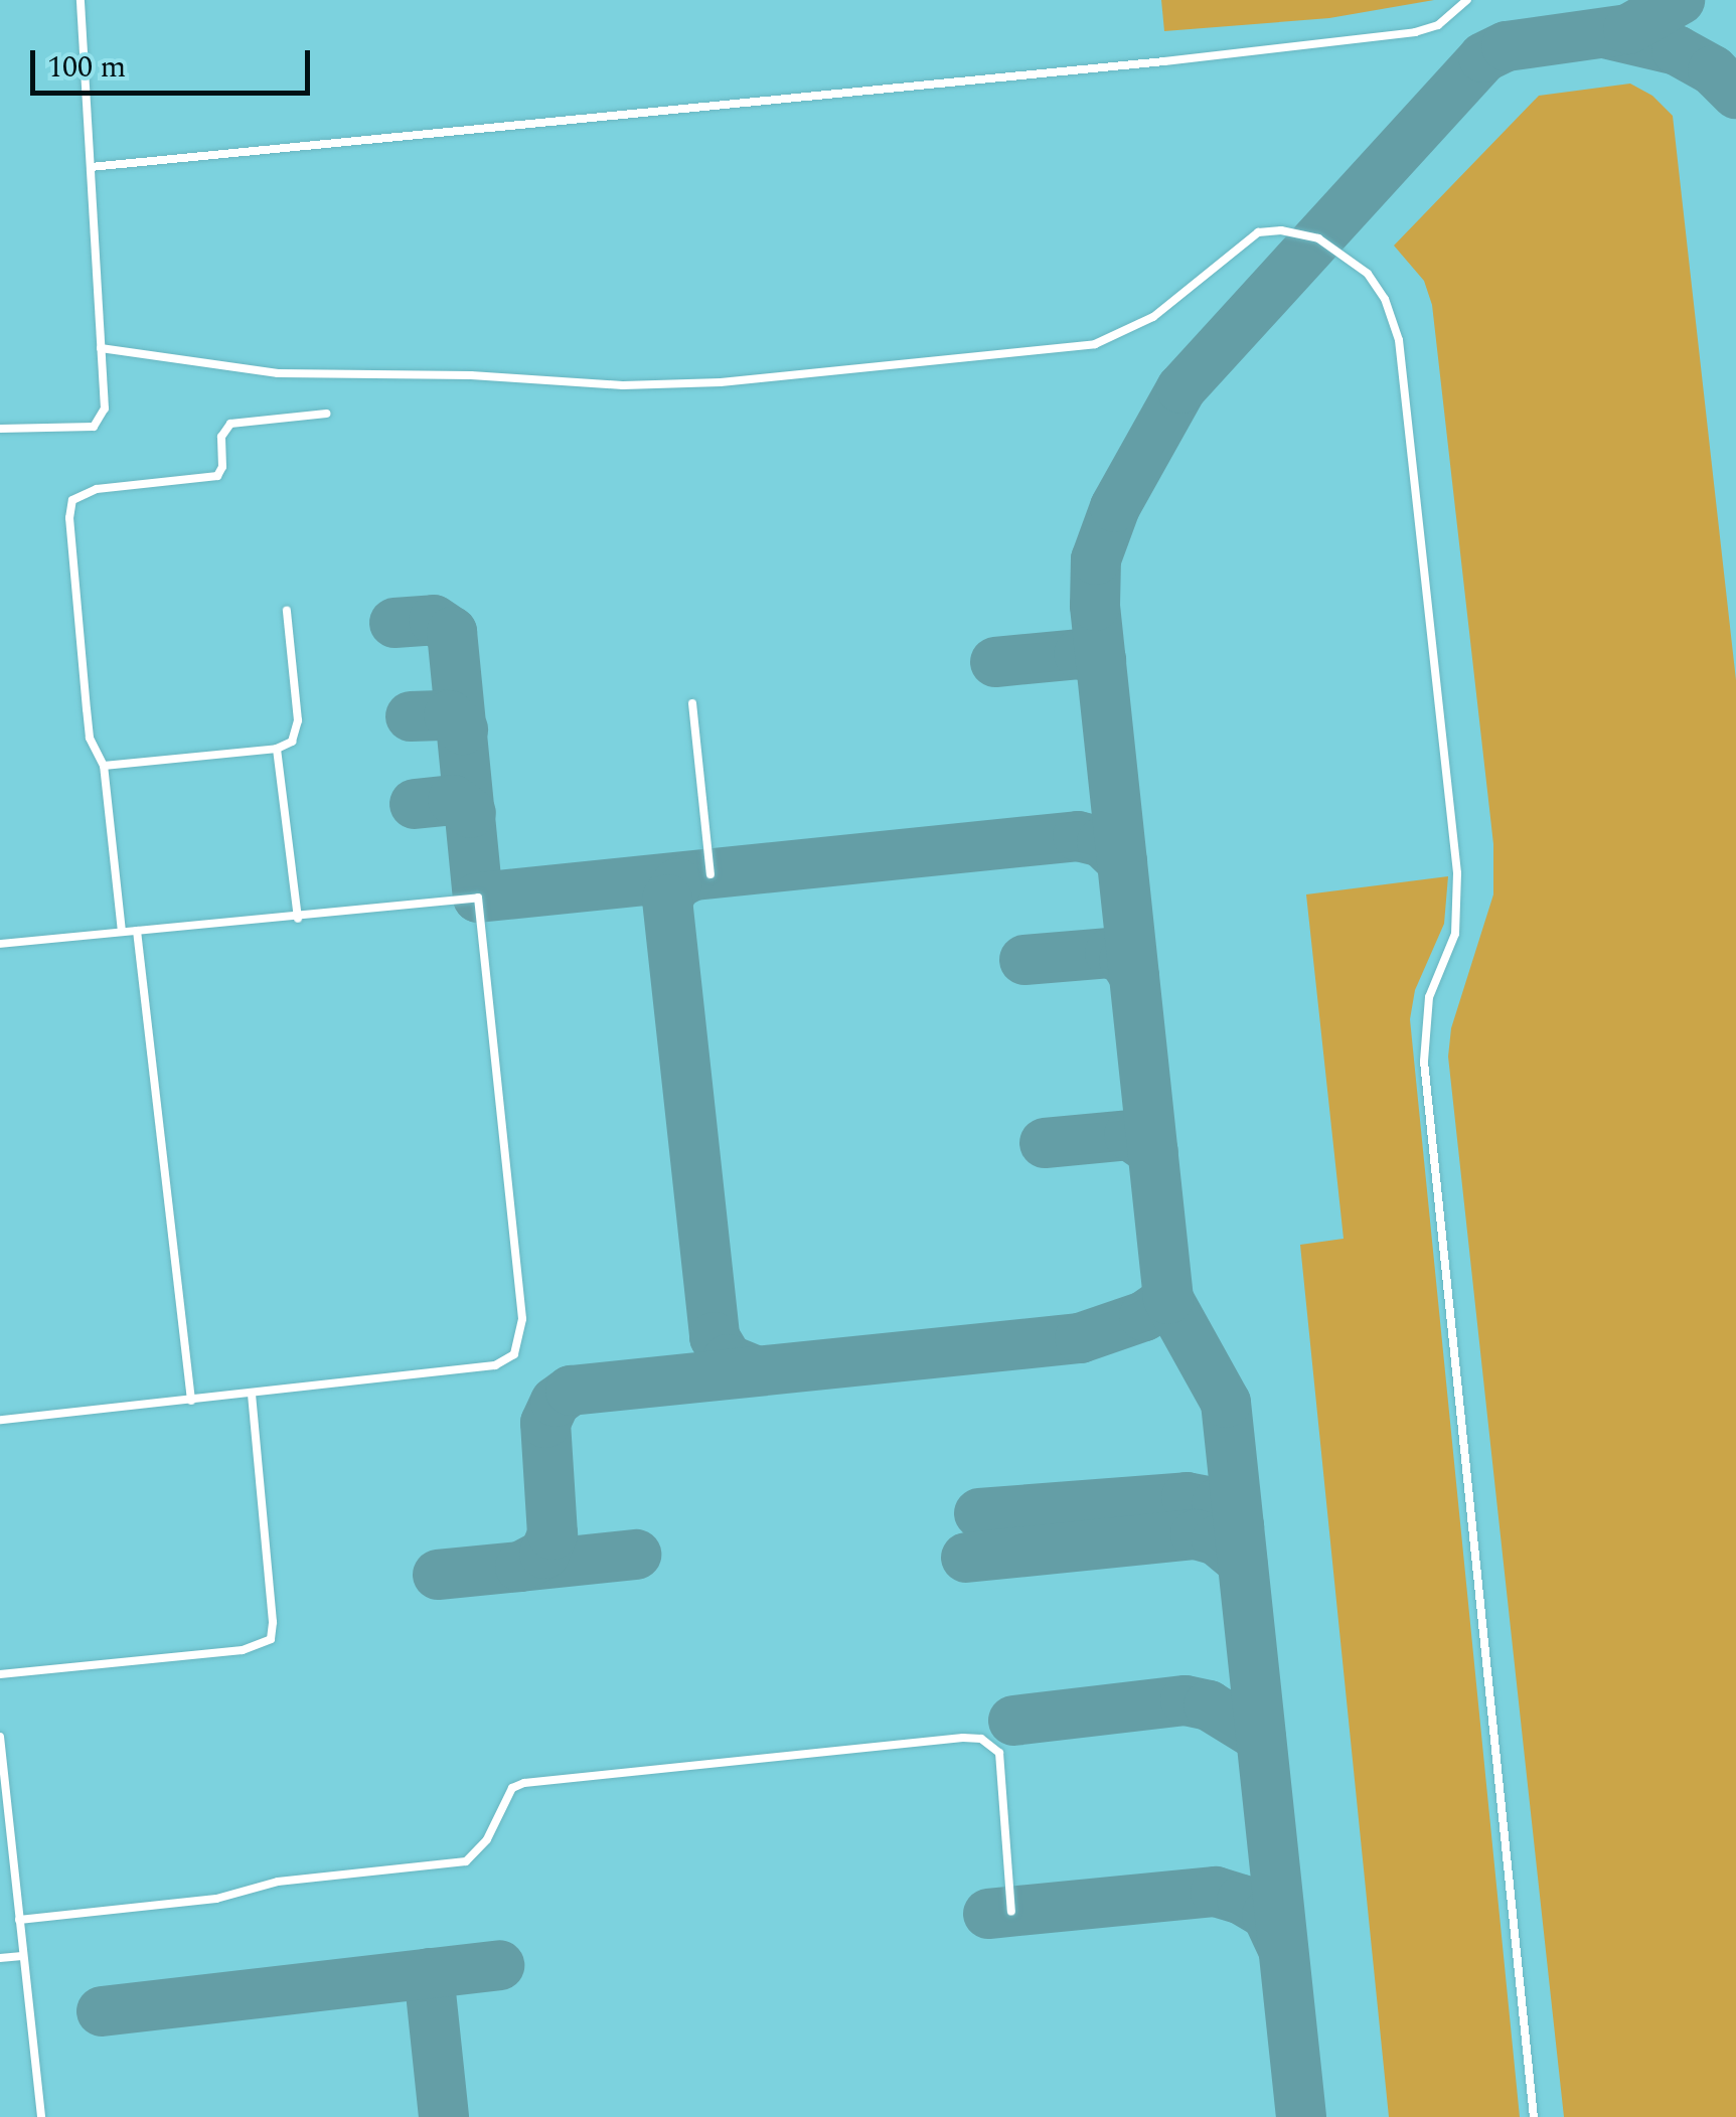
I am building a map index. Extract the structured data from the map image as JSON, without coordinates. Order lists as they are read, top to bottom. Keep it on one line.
{"scale_bar":"100 m"}
